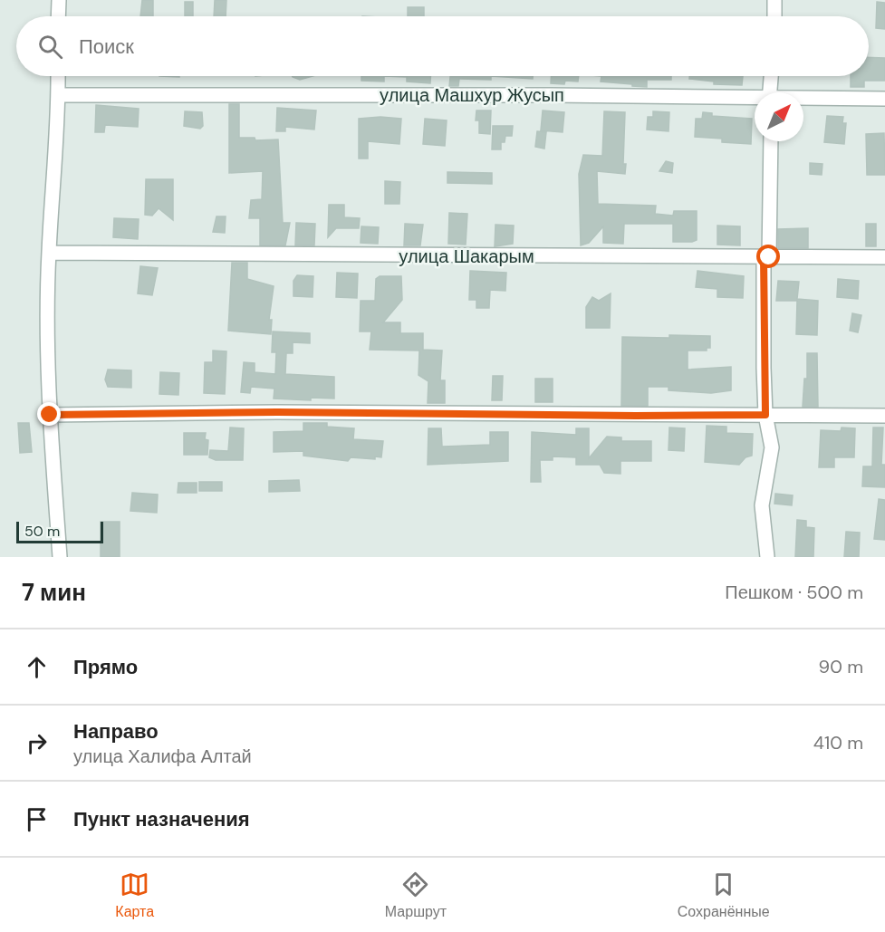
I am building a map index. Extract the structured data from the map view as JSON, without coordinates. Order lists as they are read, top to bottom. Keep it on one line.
{"streets":{"street":["улица Машхур Жусып","улица Шакарым"]},"scale_bar":"50 m","north":"top right","page":{"search":"Поиск","scale":"50 m","heading":["7 мин","Пешком · 500 m"],"list":[["Прямо","90 m"],["Направо","улица Халифа Алтай","410 m"],"Пункт назначения"],"nav":["Карта","Маршрут","Сохранённые"]}}
